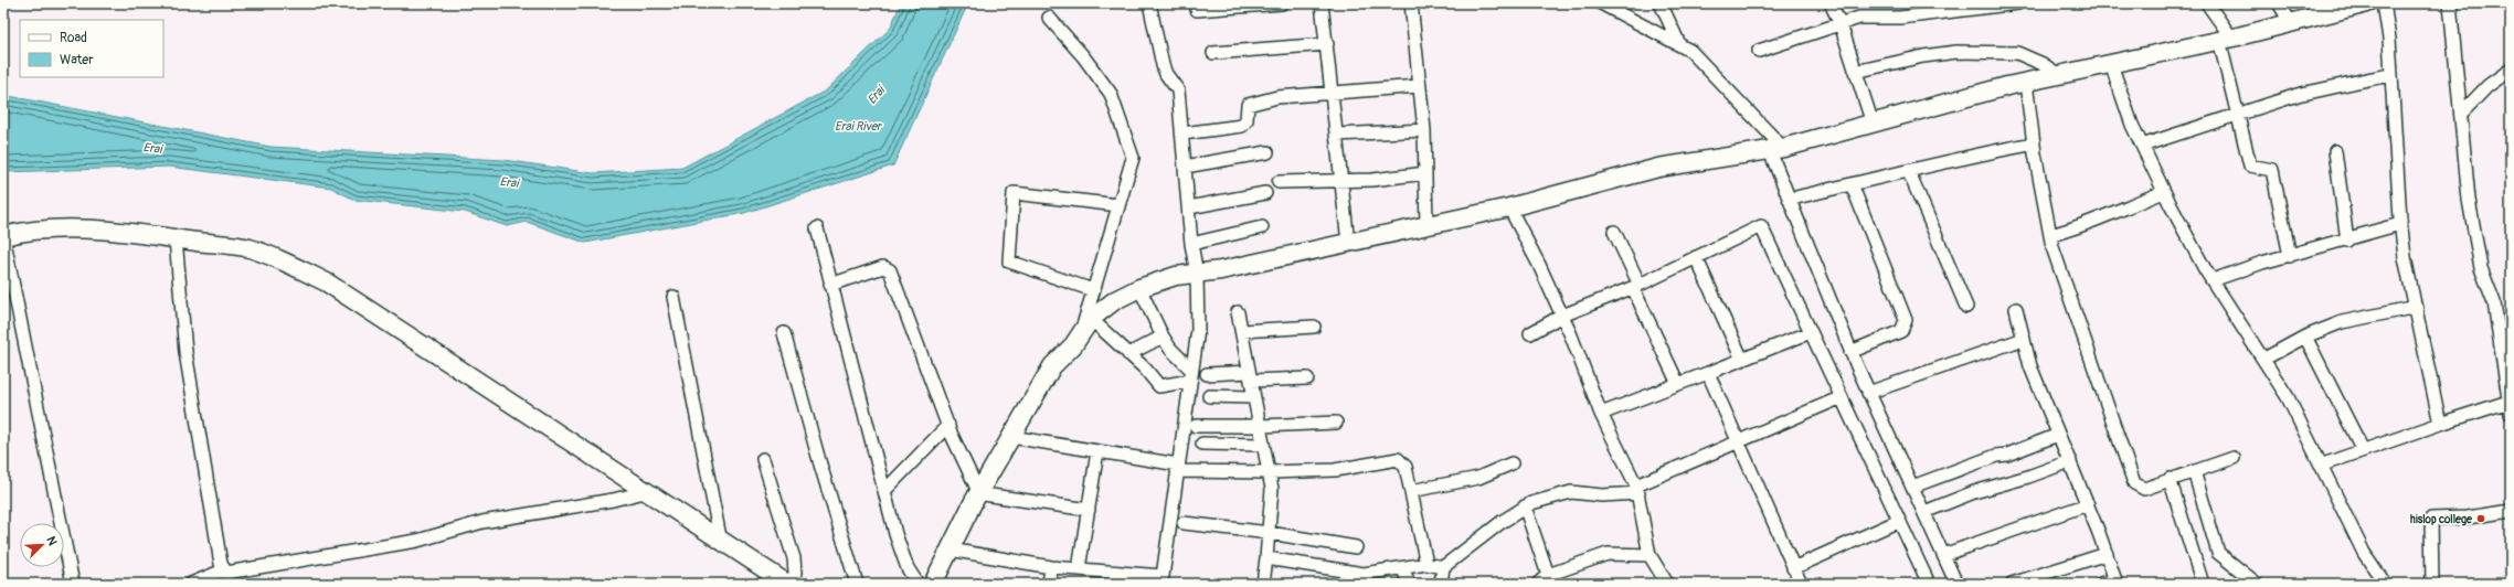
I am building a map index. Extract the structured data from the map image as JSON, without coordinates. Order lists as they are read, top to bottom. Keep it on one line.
{"water":["Erai","Erai River"],"places":["hislop college"],"legend":["Road","Water"],"north":"top right"}
